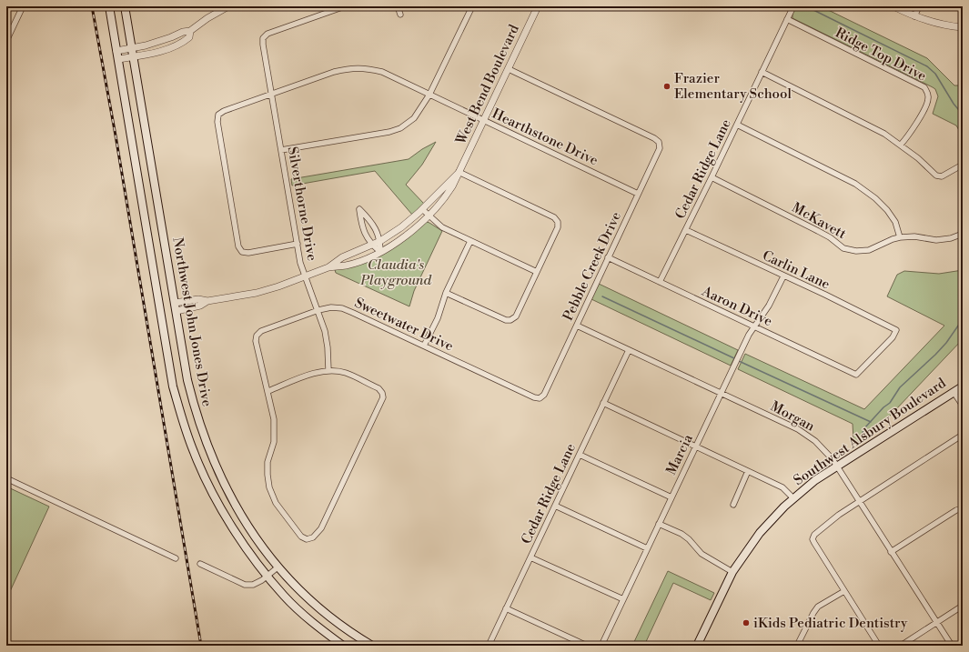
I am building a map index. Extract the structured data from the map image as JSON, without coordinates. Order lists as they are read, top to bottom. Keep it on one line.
{"streets":{"main road":["Northwest John Jones Drive","Southwest Alsbury Boulevard"],"street":["Ridge Top Drive","West Bend Boulevard","Hearthstone Drive","Cedar Ridge Lane","Silverthorne Drive","McKavett","Pebble Creek Drive","Carlin Lane","Aaron Drive","Sweetwater Drive","Morgan","Marcia"]},"crossings":[["Ridge Top Drive","Cedar Ridge Lane"],["West Bend Boulevard","Hearthstone Drive"],["West Bend Boulevard","Silverthorne Drive"],["West Bend Boulevard","Pebble Creek Drive"],["West Bend Boulevard","Northwest John Jones Drive"],["Hearthstone Drive","Silverthorne Drive"],["Hearthstone Drive","Pebble Creek Drive"],["Cedar Ridge Lane","McKavett"],["Cedar Ridge Lane","Carlin Lane"],["Cedar Ridge Lane","Aaron Drive"],["Cedar Ridge Lane","Morgan"],["Silverthorne Drive","Sweetwater Drive"],["Pebble Creek Drive","Aaron Drive"],["Pebble Creek Drive","Sweetwater Drive"],["Pebble Creek Drive","Morgan"],["Carlin Lane","Aaron Drive"],["Carlin Lane","Marcia"],["Aaron Drive","Marcia"],["Morgan","Southwest Alsbury Boulevard"],["Morgan","Marcia"]],"parks":["Claudia's Playground"],"places":["Frazier Elementary School","iKids Pediatric Dentistry"]}
